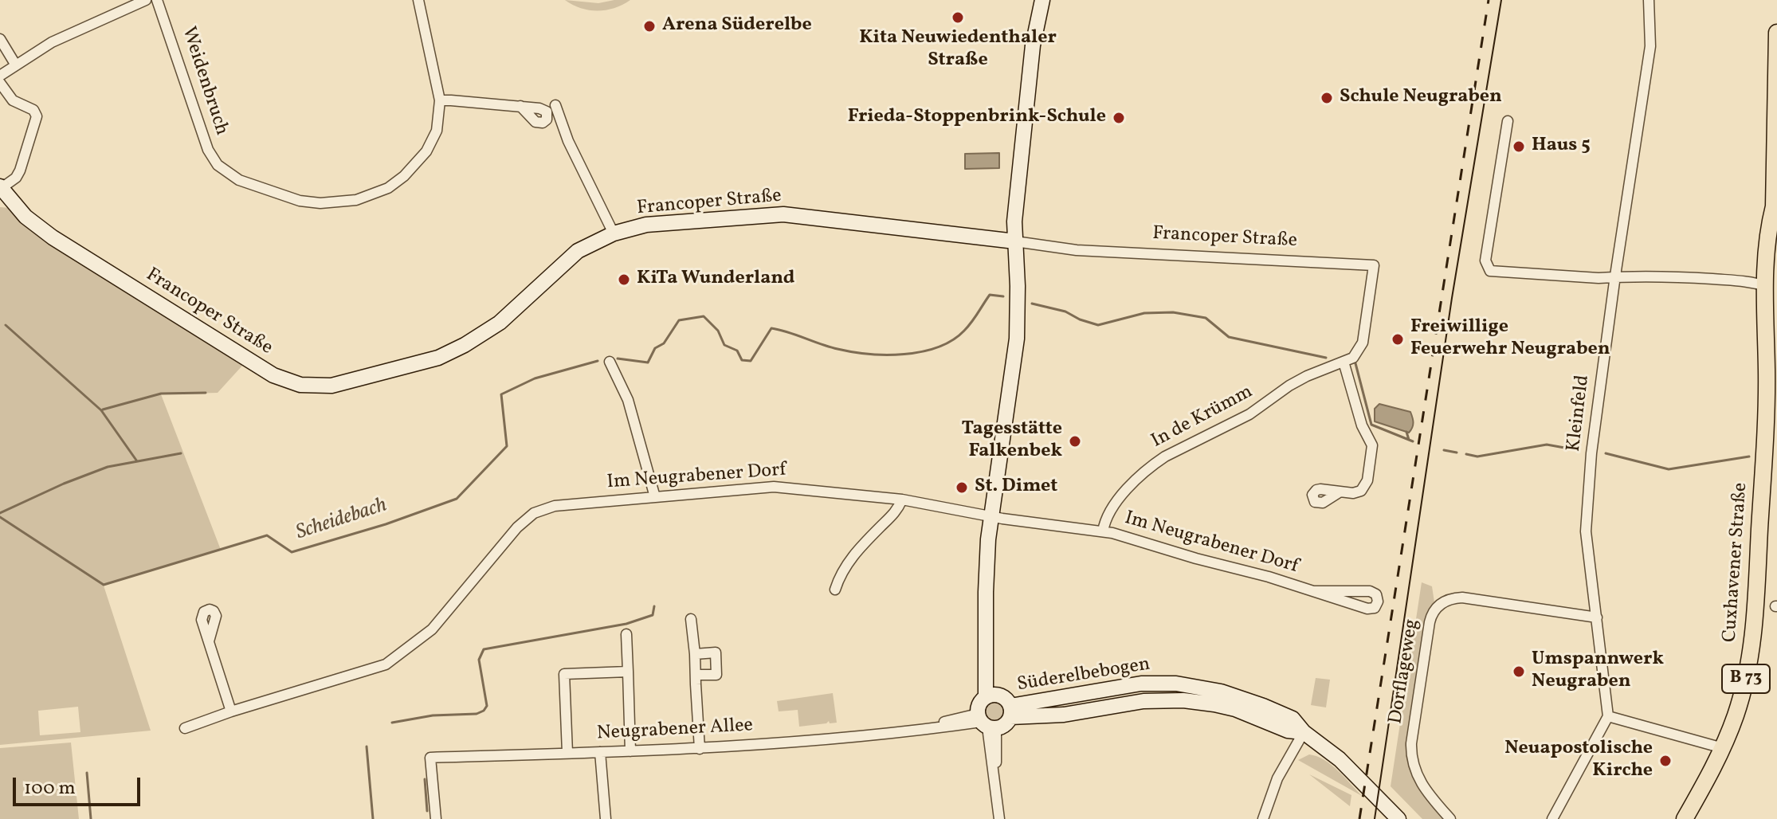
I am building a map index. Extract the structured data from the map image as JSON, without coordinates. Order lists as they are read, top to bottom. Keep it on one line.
{"streets":{"main road":["Francoper Straße","Cuxhavener Straße","Süderelbebogen","B 73"],"street":["Weidenbruch","Kleinfeld","In de Krümm","Im Neugrabener Dorf","Dorflageweg","Neugrabener Allee"]},"crossings":[["Francoper Straße","In de Krümm"],["Kleinfeld","Dorflageweg"],["In de Krümm","Im Neugrabener Dorf"],["Süderelbebogen","Neugrabener Allee"]],"water":["Scheidebach"],"places":["Kita Neuwiedenthaler Straße","Arena Süderelbe","Schule Neugraben","Frieda-Stoppenbrink-Schule","Haus 5","KiTa Wunderland","Freiwillige Feuerwehr Neugraben","Tagesstätte Falkenbek","St. Dimet","Umspannwerk Neugraben","Neuapostolische Kirche"],"scale_bar":"100 m"}
